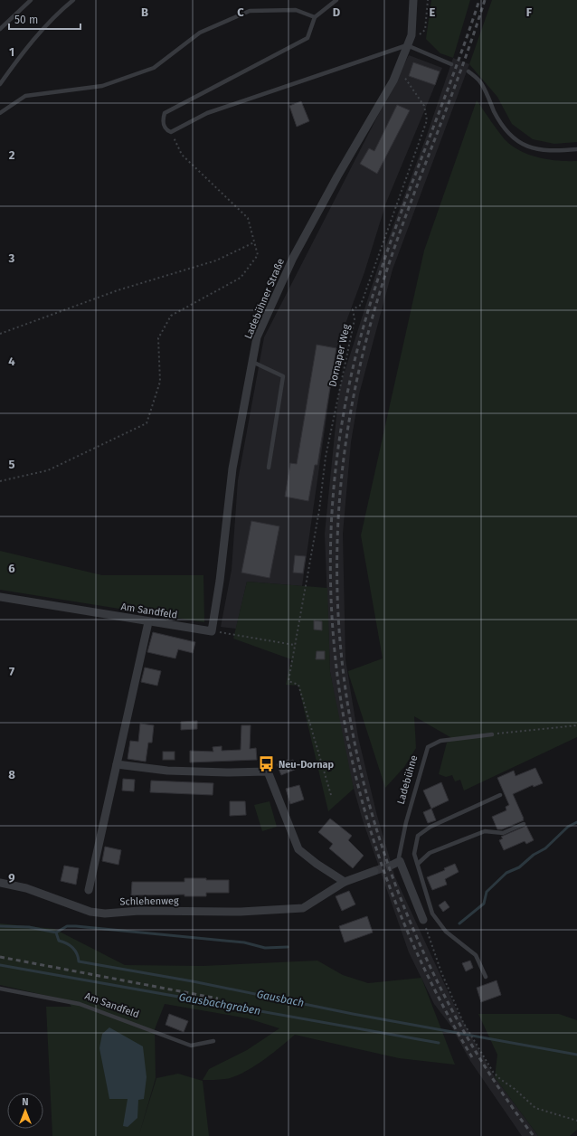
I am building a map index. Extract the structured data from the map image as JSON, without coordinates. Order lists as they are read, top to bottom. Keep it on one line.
{"streets":{"street":["Ladebühner Straße","Am Sandfeld","Ladebühne","Schlehenweg"],"path":["Dornaper Weg"]},"crossings":[["Ladebühner Straße","Dornaper Weg"],["Ladebühner Straße","Am Sandfeld"]],"water":["Gausbach","Gausbachgraben"],"places":{"bus stop":["Neu-Dornap"]},"scale_bar":"50 m","north":"top","grid":{"columns":["B","C","D","E","F"],"rows":["1","2","3","4","5","6","7","8","9"]}}
